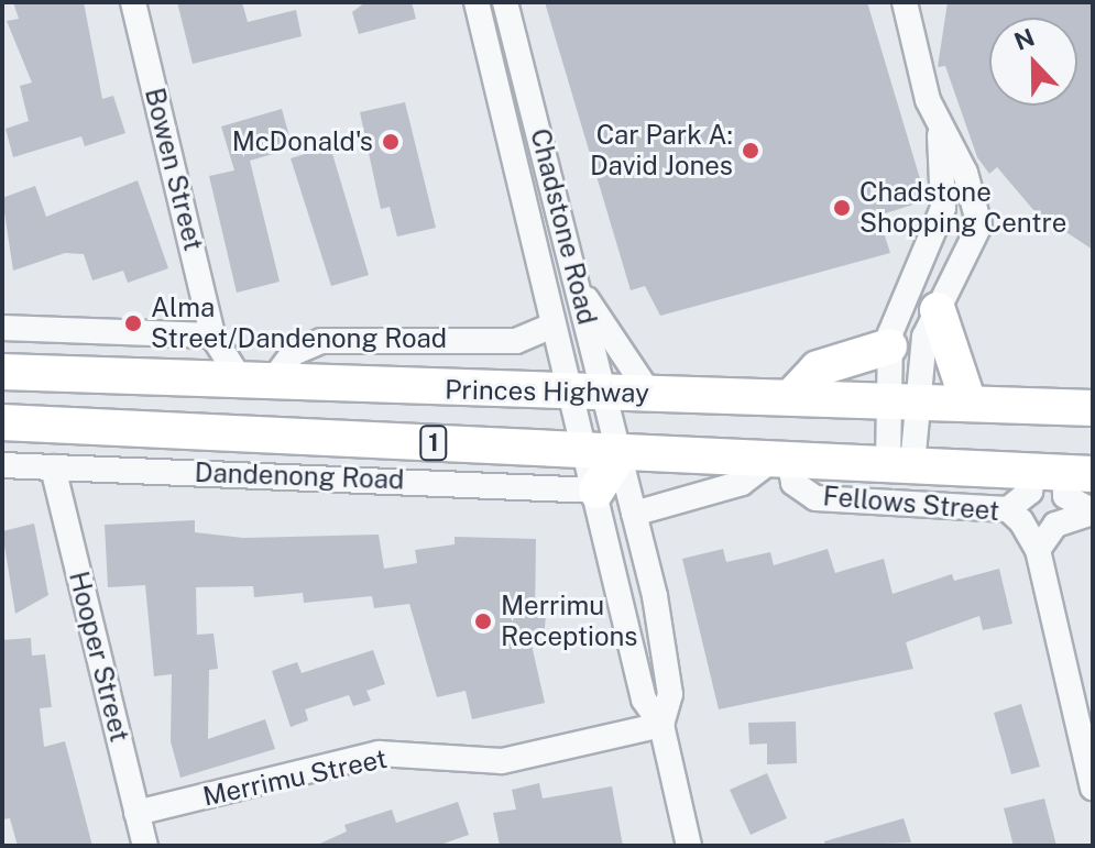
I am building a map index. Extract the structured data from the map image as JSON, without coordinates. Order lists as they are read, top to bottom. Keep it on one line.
{"streets":{"highway":["Princes Highway","1"],"street":["Bowen Street","Chadstone Road","Dandenong Road","Fellows Street","Hooper Street","Merrimu Street"]},"crossings":[["Chadstone Road","Princes Highway"],["Chadstone Road","1"],["Chadstone Road","Dandenong Road"],["Chadstone Road","Merrimu Street"],["Princes Highway","1"],["1","Fellows Street"],["Dandenong Road","Hooper Street"],["Hooper Street","Merrimu Street"]],"places":["McDonald's","Car Park A: David Jones","Chadstone Shopping Centre","Alma Street/Dandenong Road","Merrimu Receptions"],"north":"top"}
